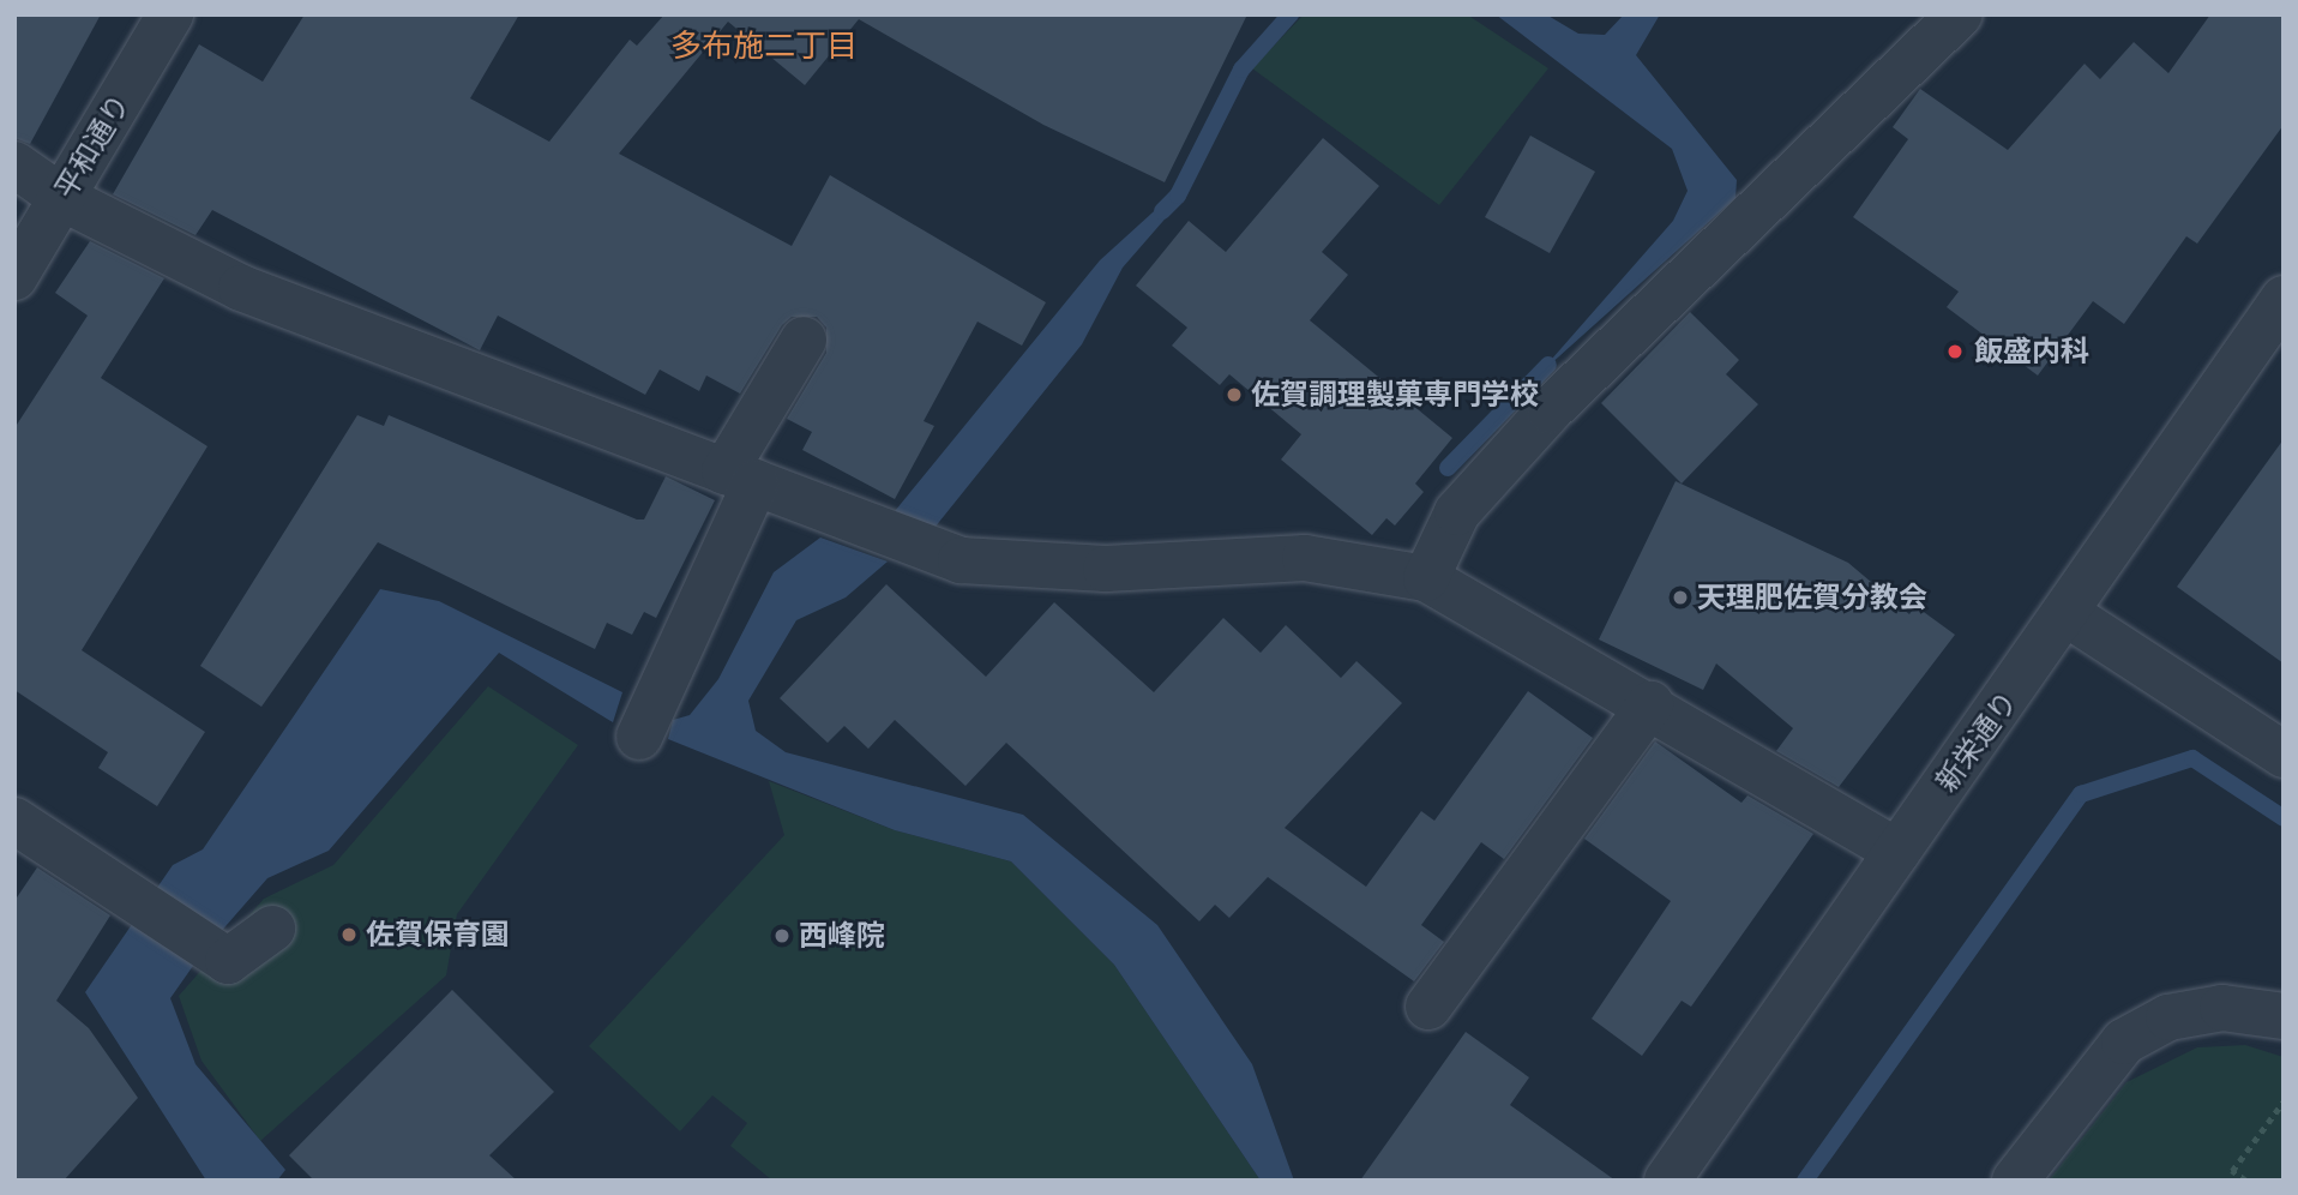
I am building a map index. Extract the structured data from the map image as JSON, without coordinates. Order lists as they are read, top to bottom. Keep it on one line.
{"streets":{"street":["平和通り","新栄通り"]},"districts":["多布施二丁目"],"places":["飯盛内科","佐賀調理製菓専門学校","天理肥佐賀分教会","佐賀保育園","西峰院"]}
